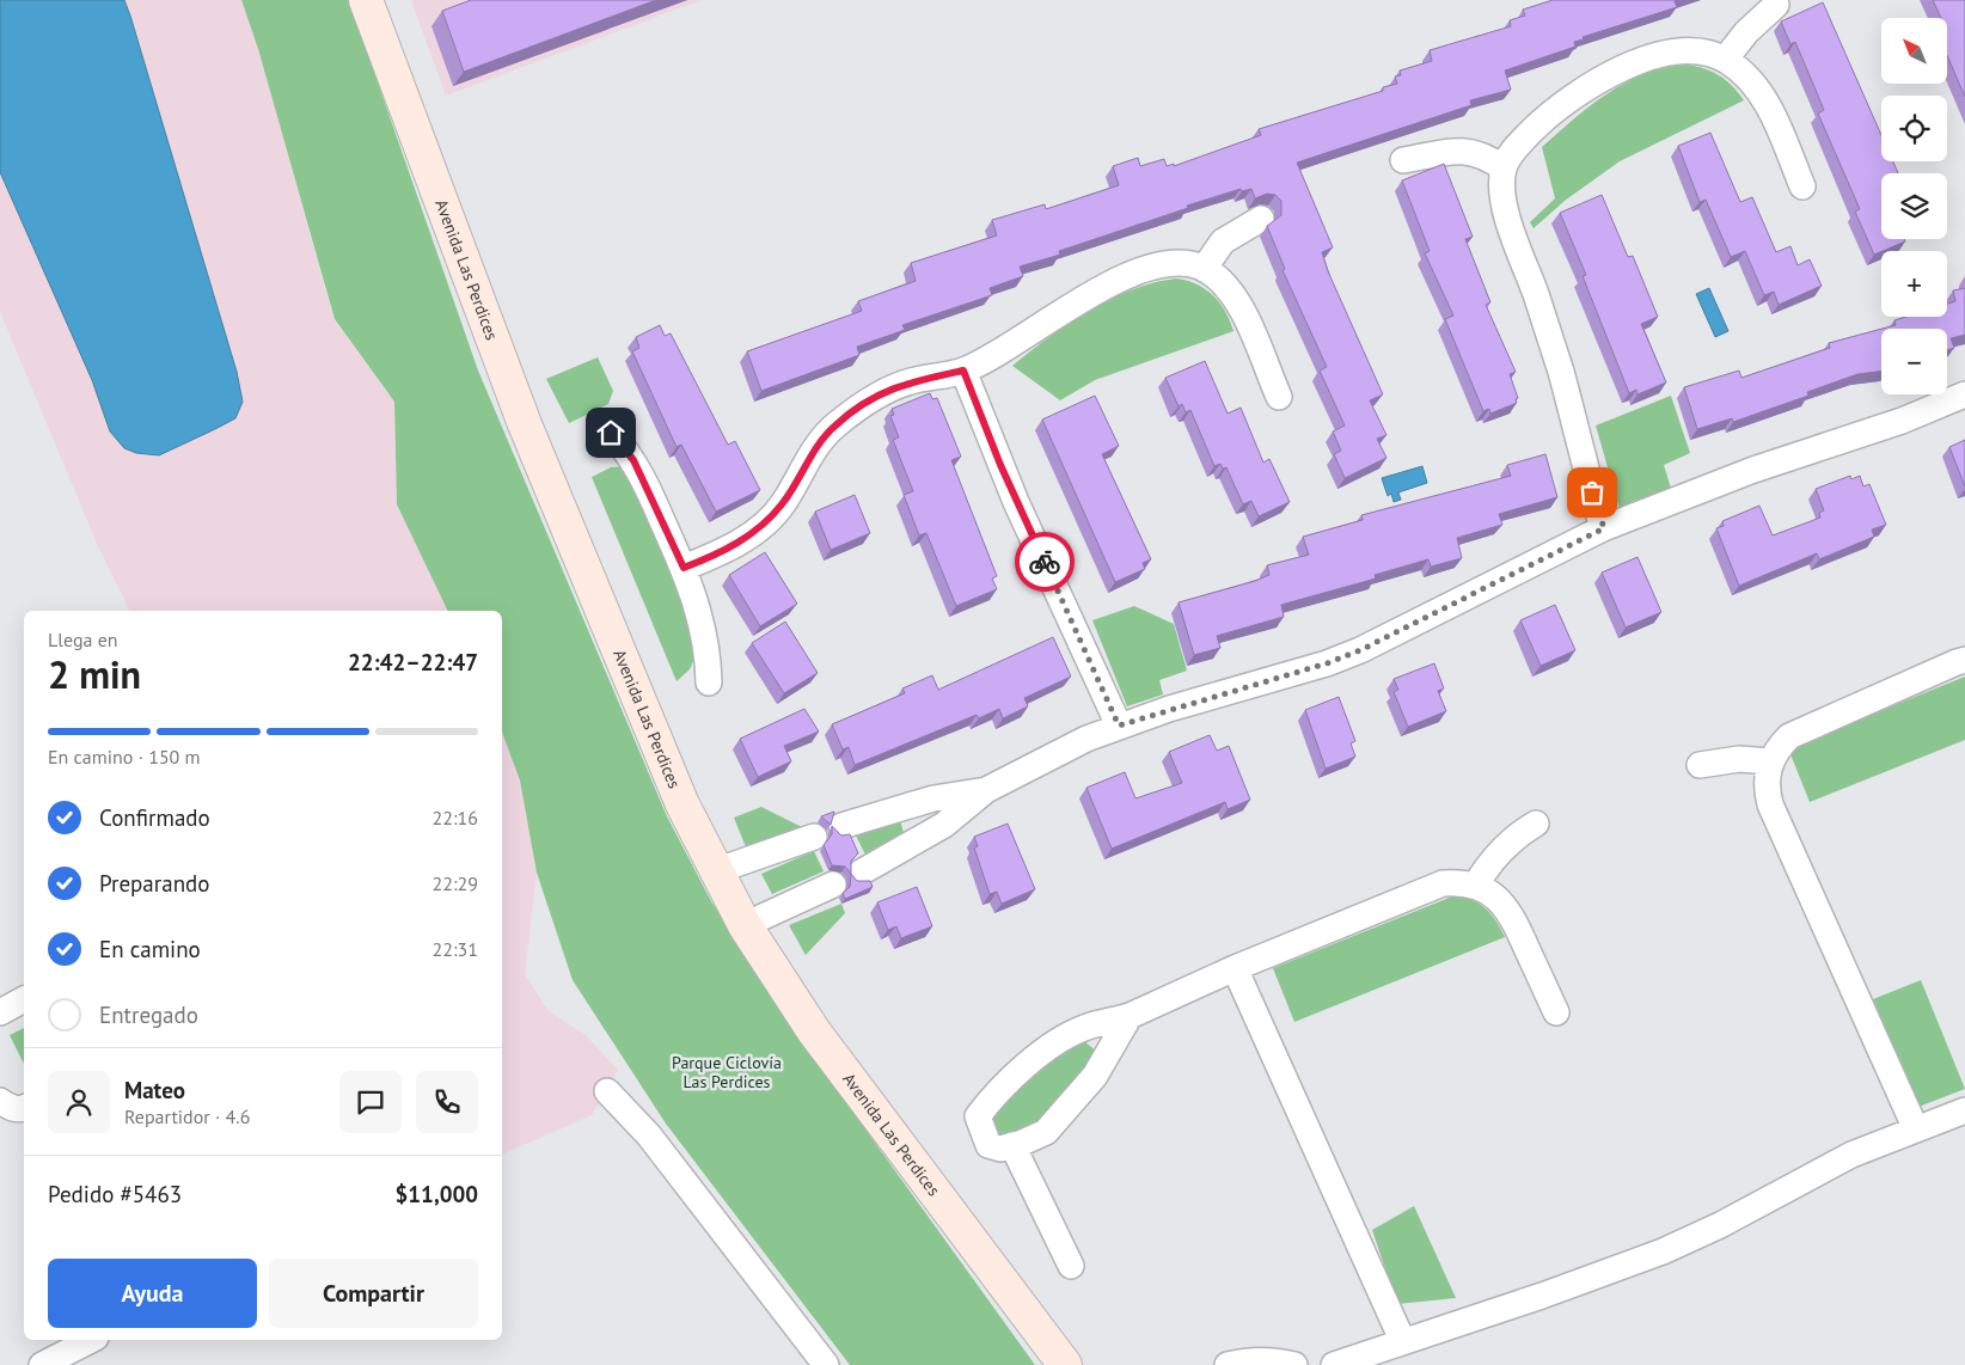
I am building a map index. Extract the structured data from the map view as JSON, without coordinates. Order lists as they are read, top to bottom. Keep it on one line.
{"streets":{"street":["Avenida Las Perdices"]},"parks":["Parque Ciclovía Las Perdices"],"north":"top left","page":{"map_buttons":["+","−"],"heading":["2 min","Llega en","22:42–22:47"],"panel":["Mateo","Repartidor · 4.6","Pedido #5463","$11,000"],"bar":"En camino · 150 m","list":[["Confirmado","22:16"],["Preparando","22:29"],["En camino","22:31"],"Entregado"],"buttons":["Ayuda","Compartir"]}}
